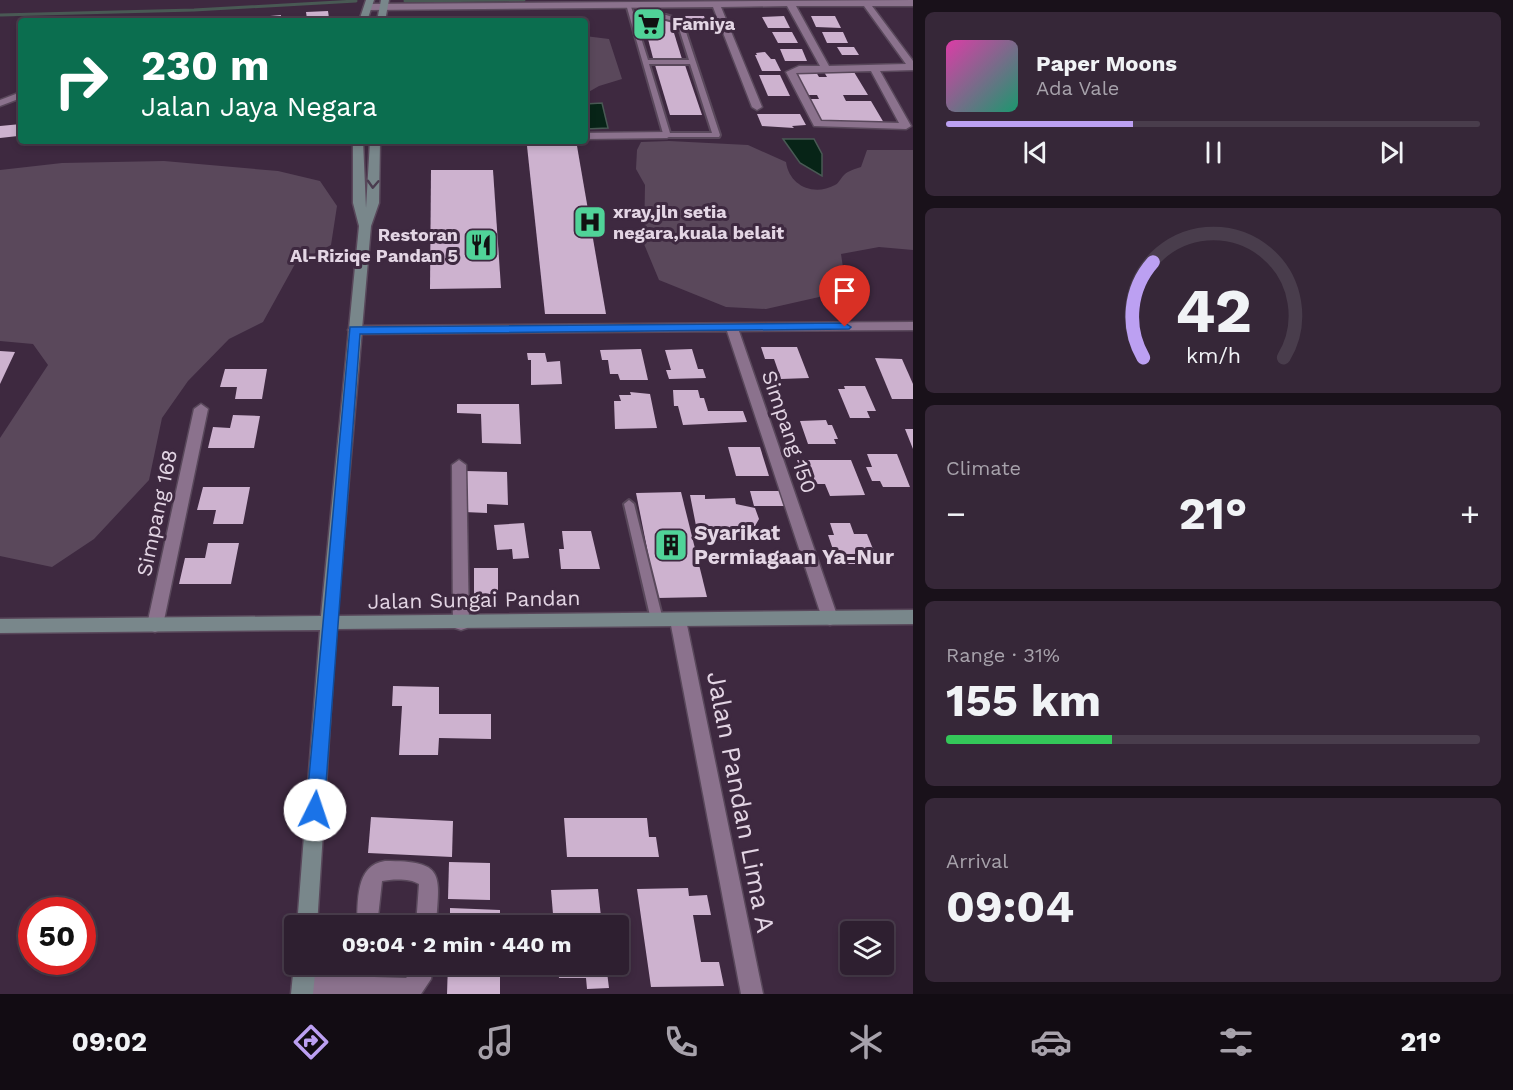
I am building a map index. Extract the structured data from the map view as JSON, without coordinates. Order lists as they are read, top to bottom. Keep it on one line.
{"streets":{"main road":["Jalan Sungai Pandan"],"street":["Simpang 150","Simpang 168","Jalan Pandan Lima A"]},"crossings":[["Simpang 150","Jalan Sungai Pandan"],["Simpang 168","Jalan Sungai Pandan"],["Jalan Sungai Pandan","Jalan Pandan Lima A"]],"places":{"supermarket":["Famiya"],"hospital":["xray,jln setia negara,kuala belait"],"restaurant":["Restoran Al-Riziqe Pandan 5"],"building":["Syarikat Permiagaan Ya-Nur"]},"page":{"turn":["230 m","Jalan Jaya Negara"],"song":["Paper Moons","Ada Vale"],"tile":["Climate",["Range · 31%","155 km"],["Arrival","09:04"]],"heat":["−","21°","+"],"limit":"50","trip":"09:04 · 2 min · 440 m","tabs":["09:02","21°"],"gauge":["42","km/h"]}}
